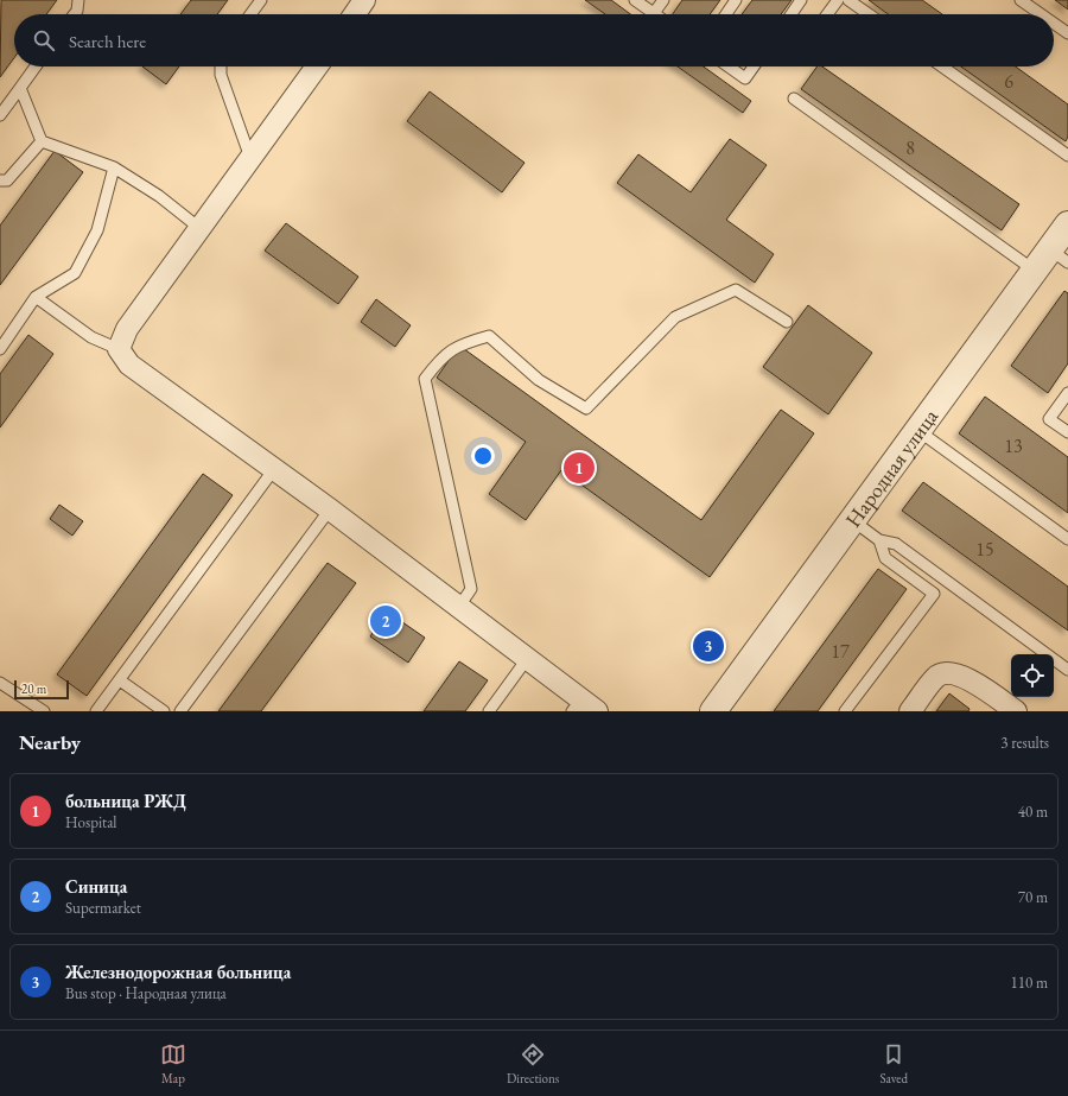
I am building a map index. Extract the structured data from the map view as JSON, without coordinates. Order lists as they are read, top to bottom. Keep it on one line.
{"streets":{"street":["Народная улица"]},"house_numbers":["6","8","13","15","17"],"scale_bar":"20 m","page":{"search":"Search here","pins":["1","2","3"],"scale":"20 m","heading":["Nearby","3 results"],"list":[{"mark":"1","name":"больница РЖД","note":"Hospital","value":"40 m"},{"mark":"2","name":"Синица","note":"Supermarket","value":"70 m"},{"mark":"3","name":"Железнодорожная больница","note":"Bus stop · Народная улица","value":"110 m"}],"nav":["Map","Directions","Saved"]}}
